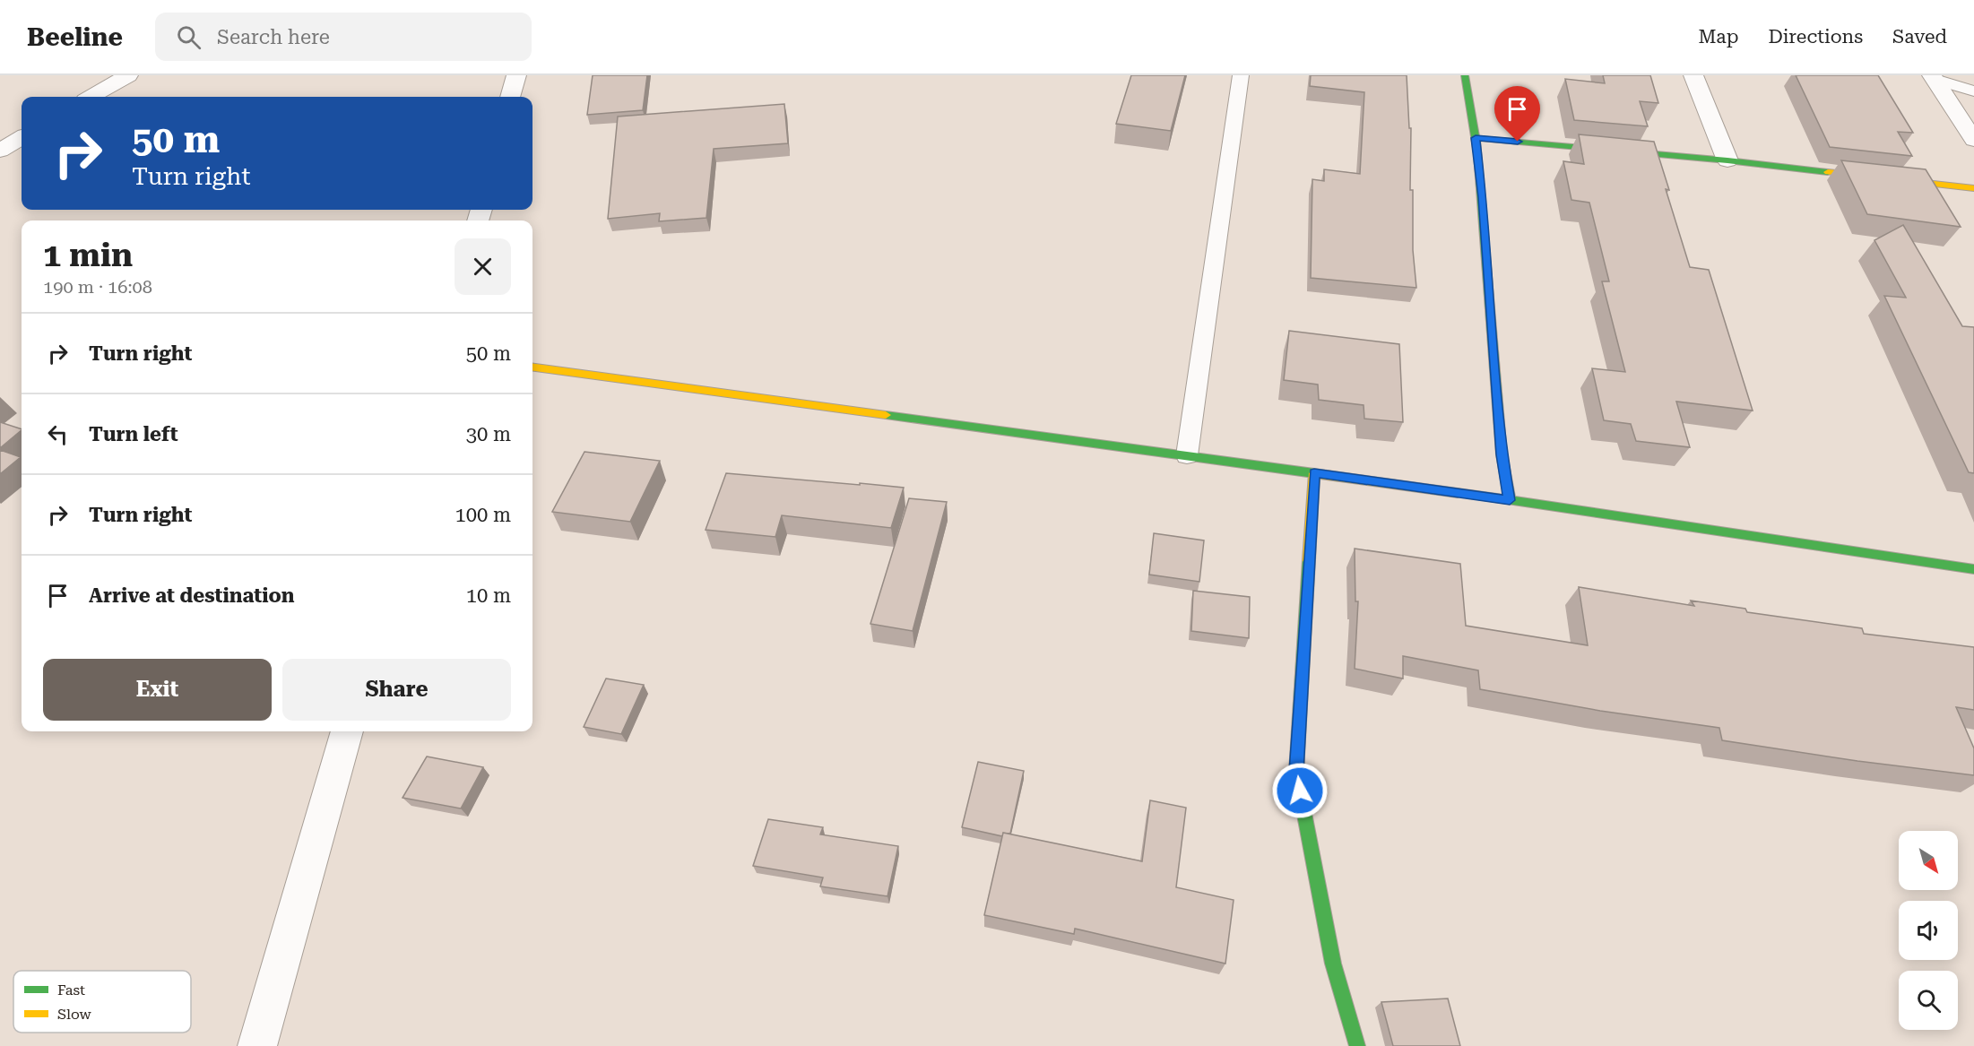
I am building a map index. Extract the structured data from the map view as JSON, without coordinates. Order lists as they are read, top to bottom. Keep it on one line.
{"legend":["Fast","Slow"],"north":"bottom right","page":{"header":"Beeline","search":"Search here","nav":["Map","Directions","Saved"],"turn":["50 m","Turn right"],"heading":["1 min","190 m · 16:08"],"list":[{"name":"Turn right","value":"50 m"},{"name":"Turn left","value":"30 m"},{"name":"Turn right","value":"100 m"},{"name":"Arrive at destination","value":"10 m"}],"buttons":["Exit","Share"]}}
